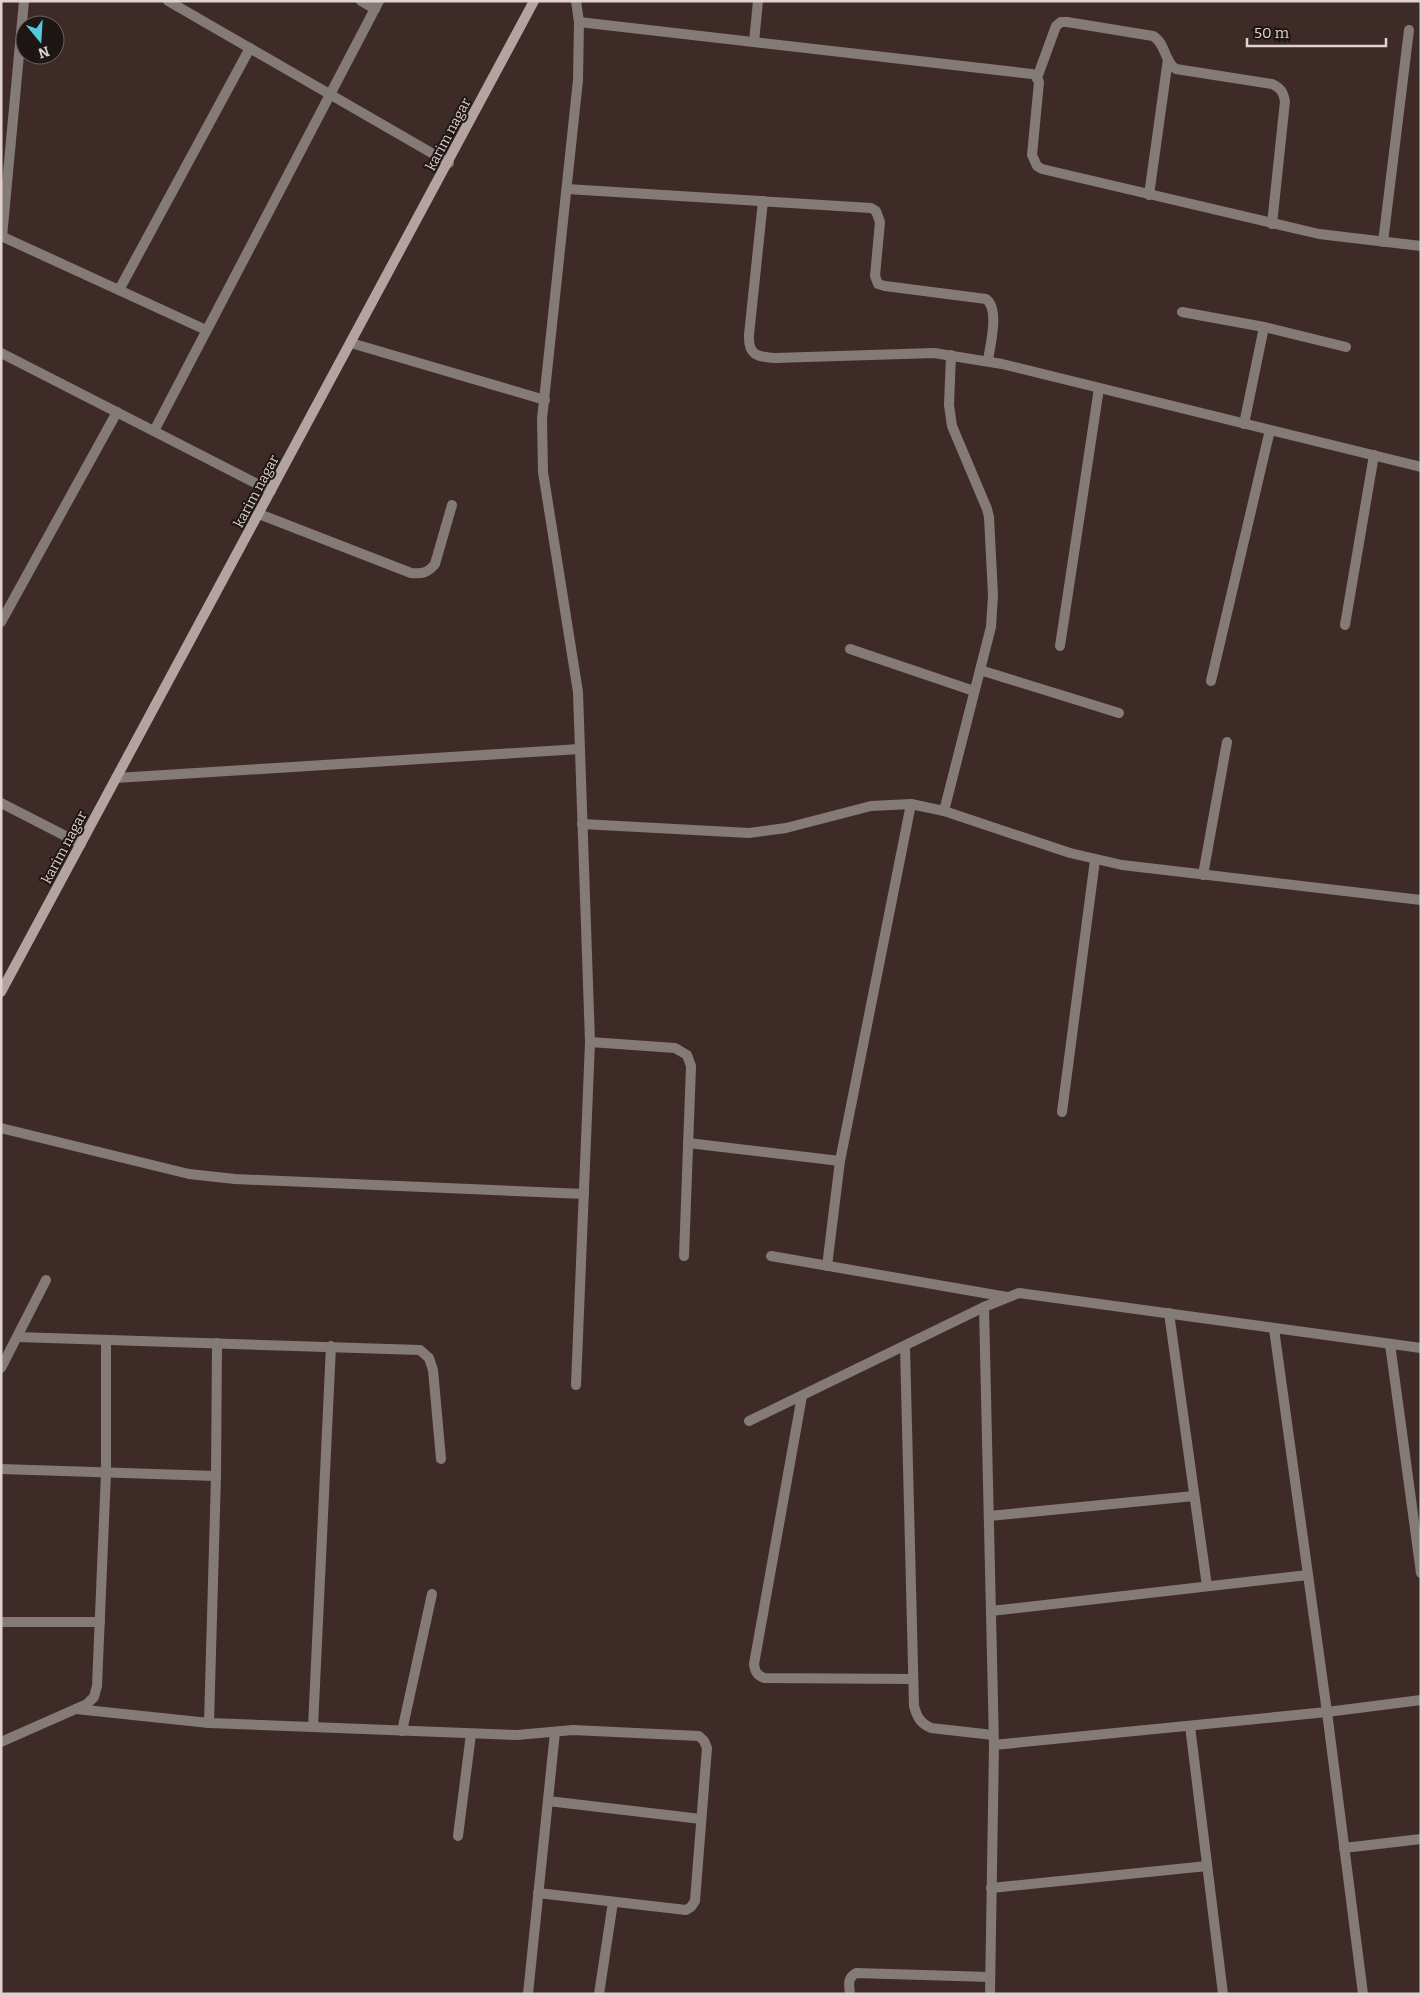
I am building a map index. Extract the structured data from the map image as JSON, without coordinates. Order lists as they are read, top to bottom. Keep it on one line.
{"streets":{"street":["karim nagar"]},"scale_bar":"50 m","north":"bottom"}
